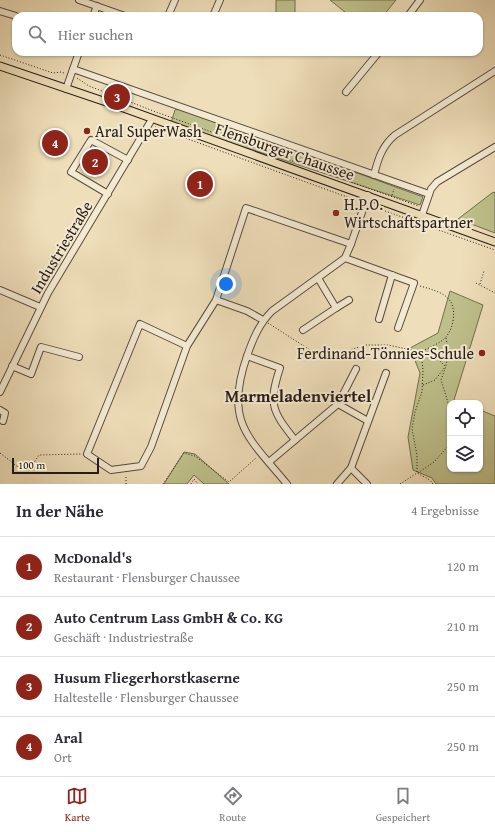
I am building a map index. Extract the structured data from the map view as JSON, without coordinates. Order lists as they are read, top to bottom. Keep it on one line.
{"streets":{"main road":["Flensburger Chaussee"],"street":["Industriestraße"]},"crossings":[["Flensburger Chaussee","Industriestraße"]],"districts":["Marmeladenviertel"],"places":["Aral SuperWash","H.P.O. Wirtschaftspartner","Ferdinand-Tönnies-Schule"],"scale_bar":"100 m","page":{"search":"Hier suchen","pins":["3","4","2","1"],"scale":"100 m","heading":["In der Nähe","4 Ergebnisse"],"list":[{"mark":"1","name":"McDonald's","note":"Restaurant · Flensburger Chaussee","value":"120 m"},{"mark":"2","name":"Auto Centrum Lass GmbH & Co. KG","note":"Geschäft · Industriestraße","value":"210 m"},{"mark":"3","name":"Husum Fliegerhorstkaserne","note":"Haltestelle · Flensburger Chaussee","value":"250 m"},{"mark":"4","name":"Aral","note":"Ort","value":"250 m"}],"nav":["Karte","Route","Gespeichert"]}}
